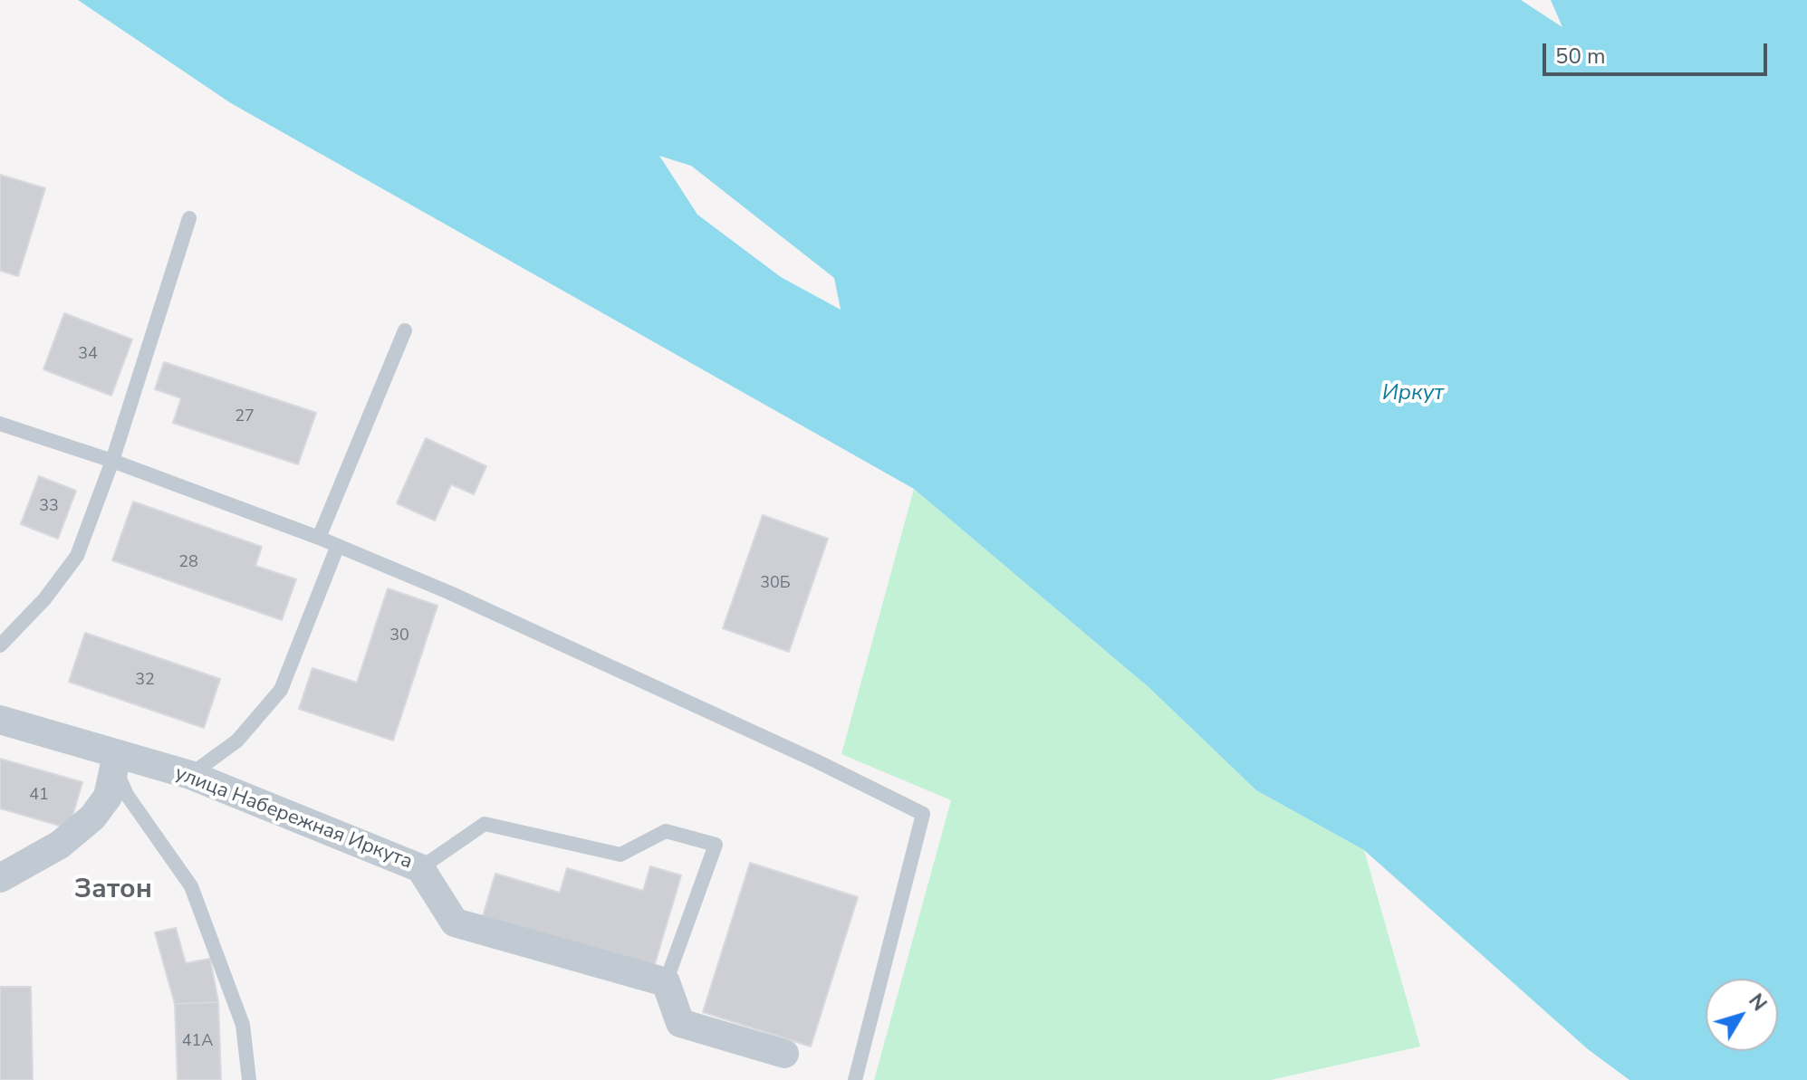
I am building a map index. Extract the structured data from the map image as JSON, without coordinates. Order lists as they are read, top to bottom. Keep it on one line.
{"streets":{"street":["улица Набережная Иркута"]},"districts":["Затон"],"water":["Иркут"],"house_numbers":["34","27","33","28","30Б","30","32","41","41А"],"scale_bar":"50 m","north":"top right"}
